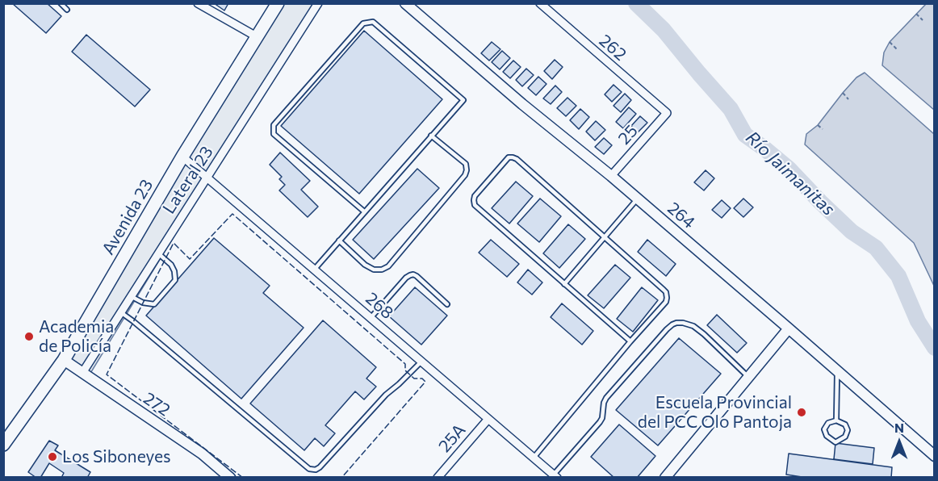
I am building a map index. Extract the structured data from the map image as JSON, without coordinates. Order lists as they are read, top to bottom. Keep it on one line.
{"streets":{"main road":["Avenida 23"],"street":["262","25","Lateral 23","264","268","272","25A"]},"crossings":[["262","25"],["25","264"],["Lateral 23","268"],["Lateral 23","272"],["Avenida 23","268"],["Avenida 23","272"],["268","25A"]],"water":["Río Jaimanitas"],"places":["Academia de Policía","Escuela Provincial del PCC Olo Pantoja","Los Siboneyes"],"north":"top"}
